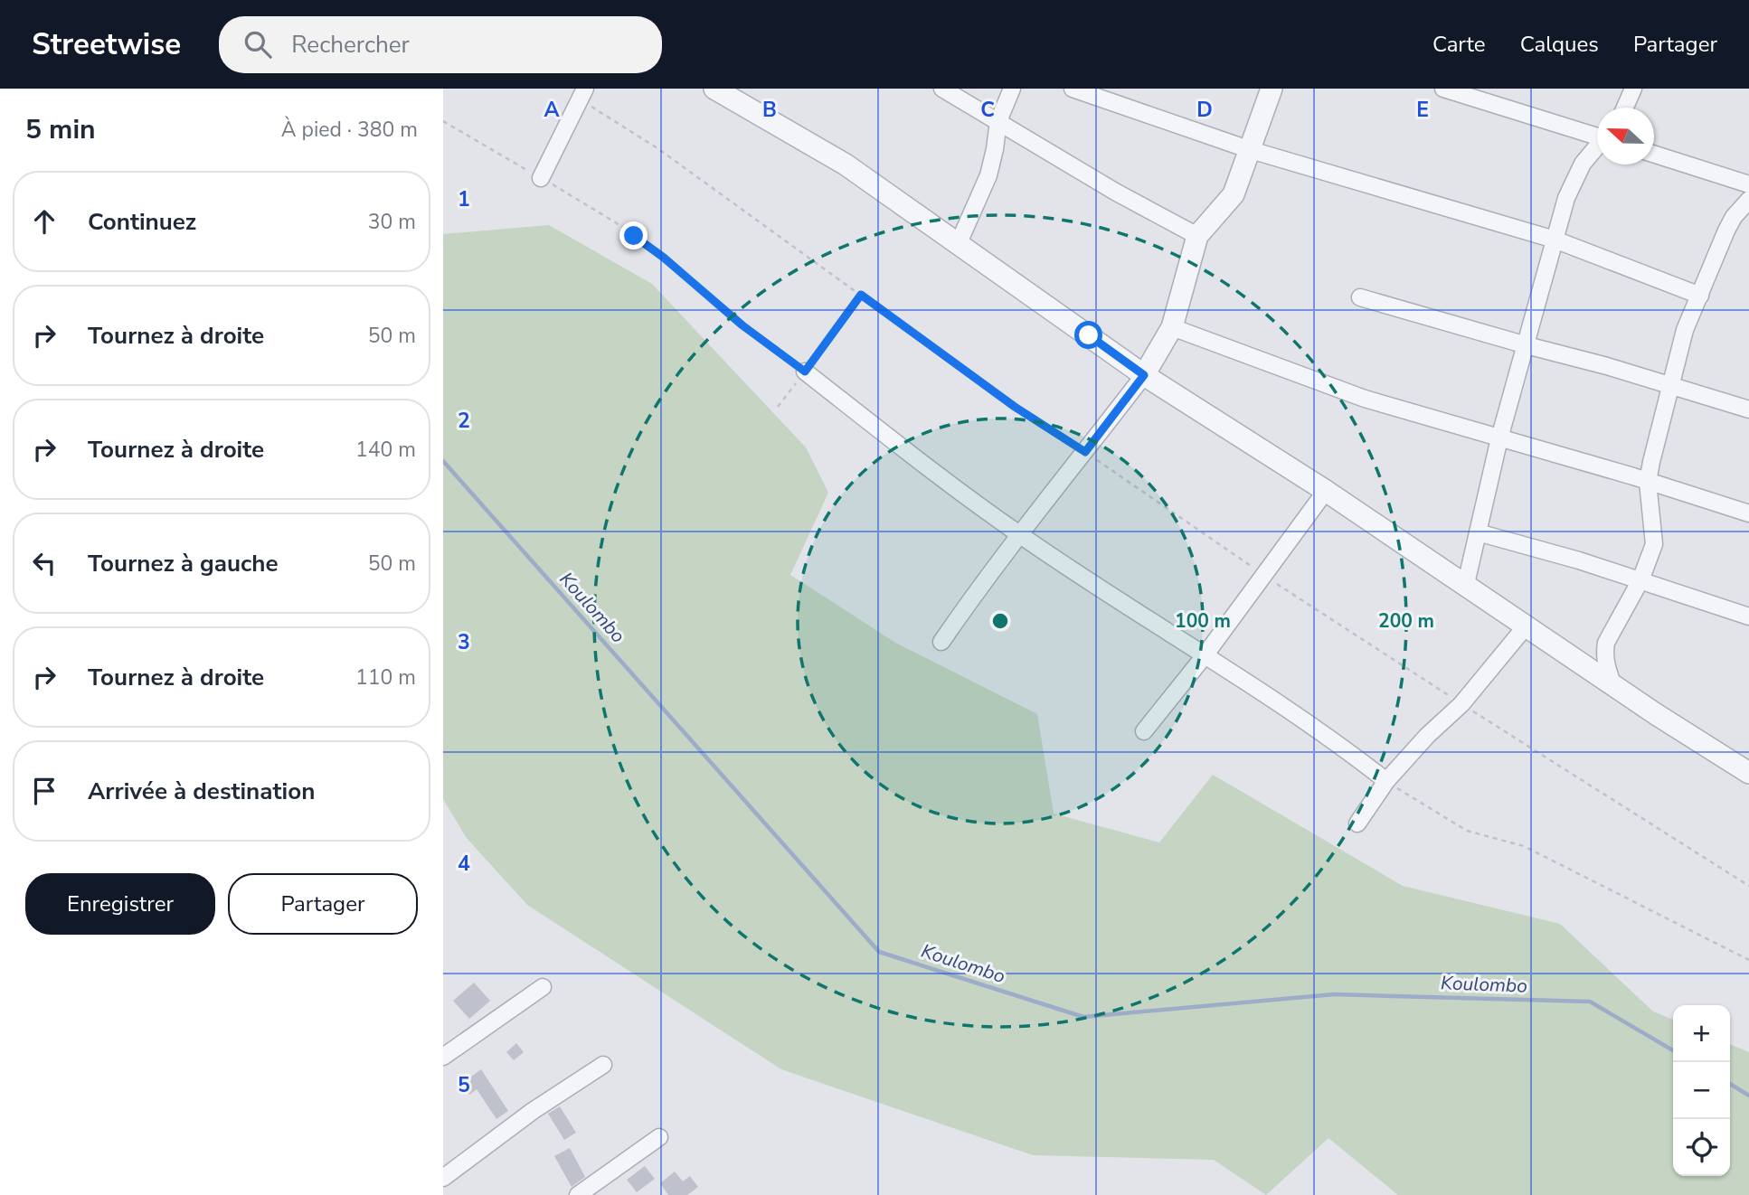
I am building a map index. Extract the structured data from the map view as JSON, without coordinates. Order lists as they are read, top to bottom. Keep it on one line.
{"water":["Koulombo"],"north":"left","page":{"header":"Streetwise","search":"Rechercher","nav":["Carte","Calques","Partager"],"heading":["5 min","À pied · 380 m"],"list":[["Continuez","30 m"],["Tournez à droite","50 m"],["Tournez à droite","140 m"],["Tournez à gauche","50 m"],["Tournez à droite","110 m"],"Arrivée à destination"],"buttons":["Enregistrer","Partager"],"map_buttons":["+","−"]},"grid":{"columns":["A","B","C","D","E"],"rows":["1","2","3","4","5"]},"rings":["100 m","200 m"]}
